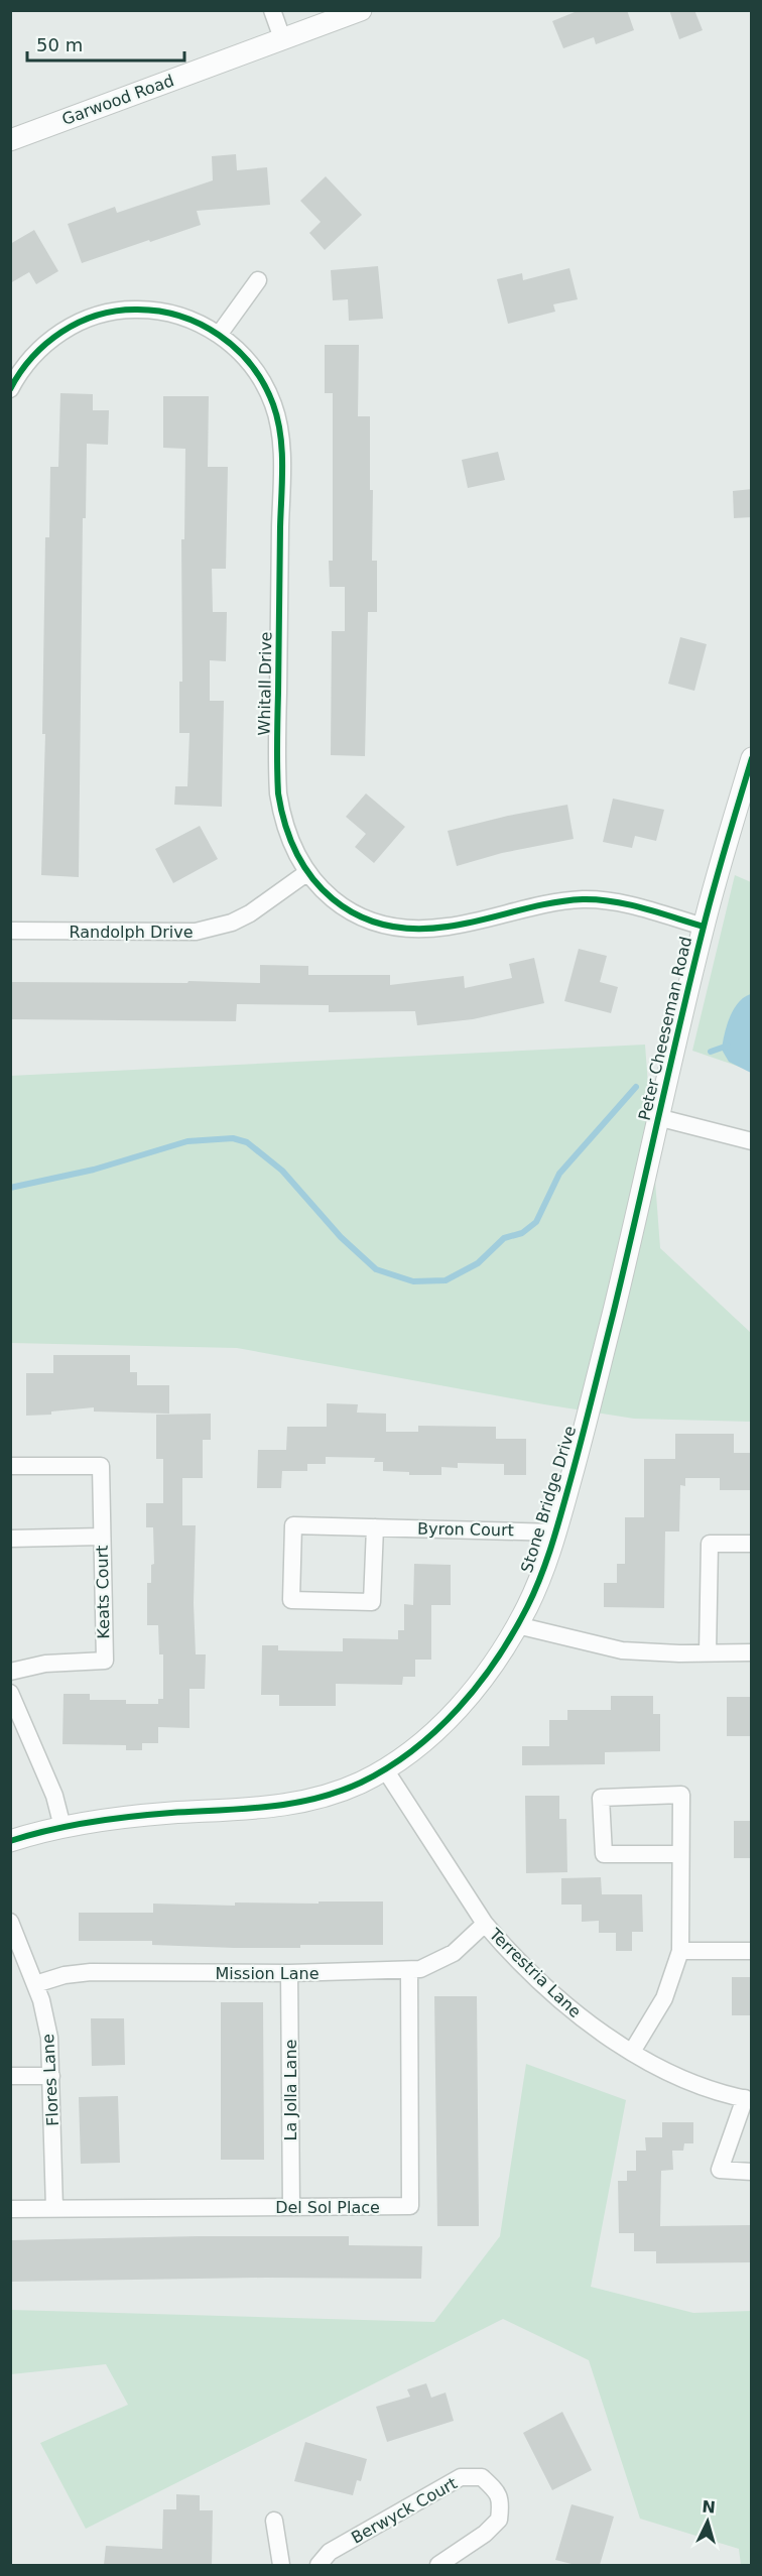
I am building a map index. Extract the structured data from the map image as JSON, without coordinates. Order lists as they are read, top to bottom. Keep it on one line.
{"streets":{"street":["Garwood Road","Whitall Drive","Randolph Drive","Peter Cheeseman Road","Stone Bridge Drive","Byron Court","Keats Court","Mission Lane","Terrestria Lane","Flores Lane","La Jolla Lane","Del Sol Place","Berwyck Court"]},"crossings":[["Whitall Drive","Randolph Drive"],["Whitall Drive","Peter Cheeseman Road"],["Peter Cheeseman Road","Stone Bridge Drive"],["Stone Bridge Drive","Byron Court"],["Stone Bridge Drive","Terrestria Lane"],["Mission Lane","Terrestria Lane"],["Mission Lane","Flores Lane"],["Mission Lane","La Jolla Lane"],["Mission Lane","Del Sol Place"],["Flores Lane","Del Sol Place"],["La Jolla Lane","Del Sol Place"]],"scale_bar":"50 m","north":"top"}
